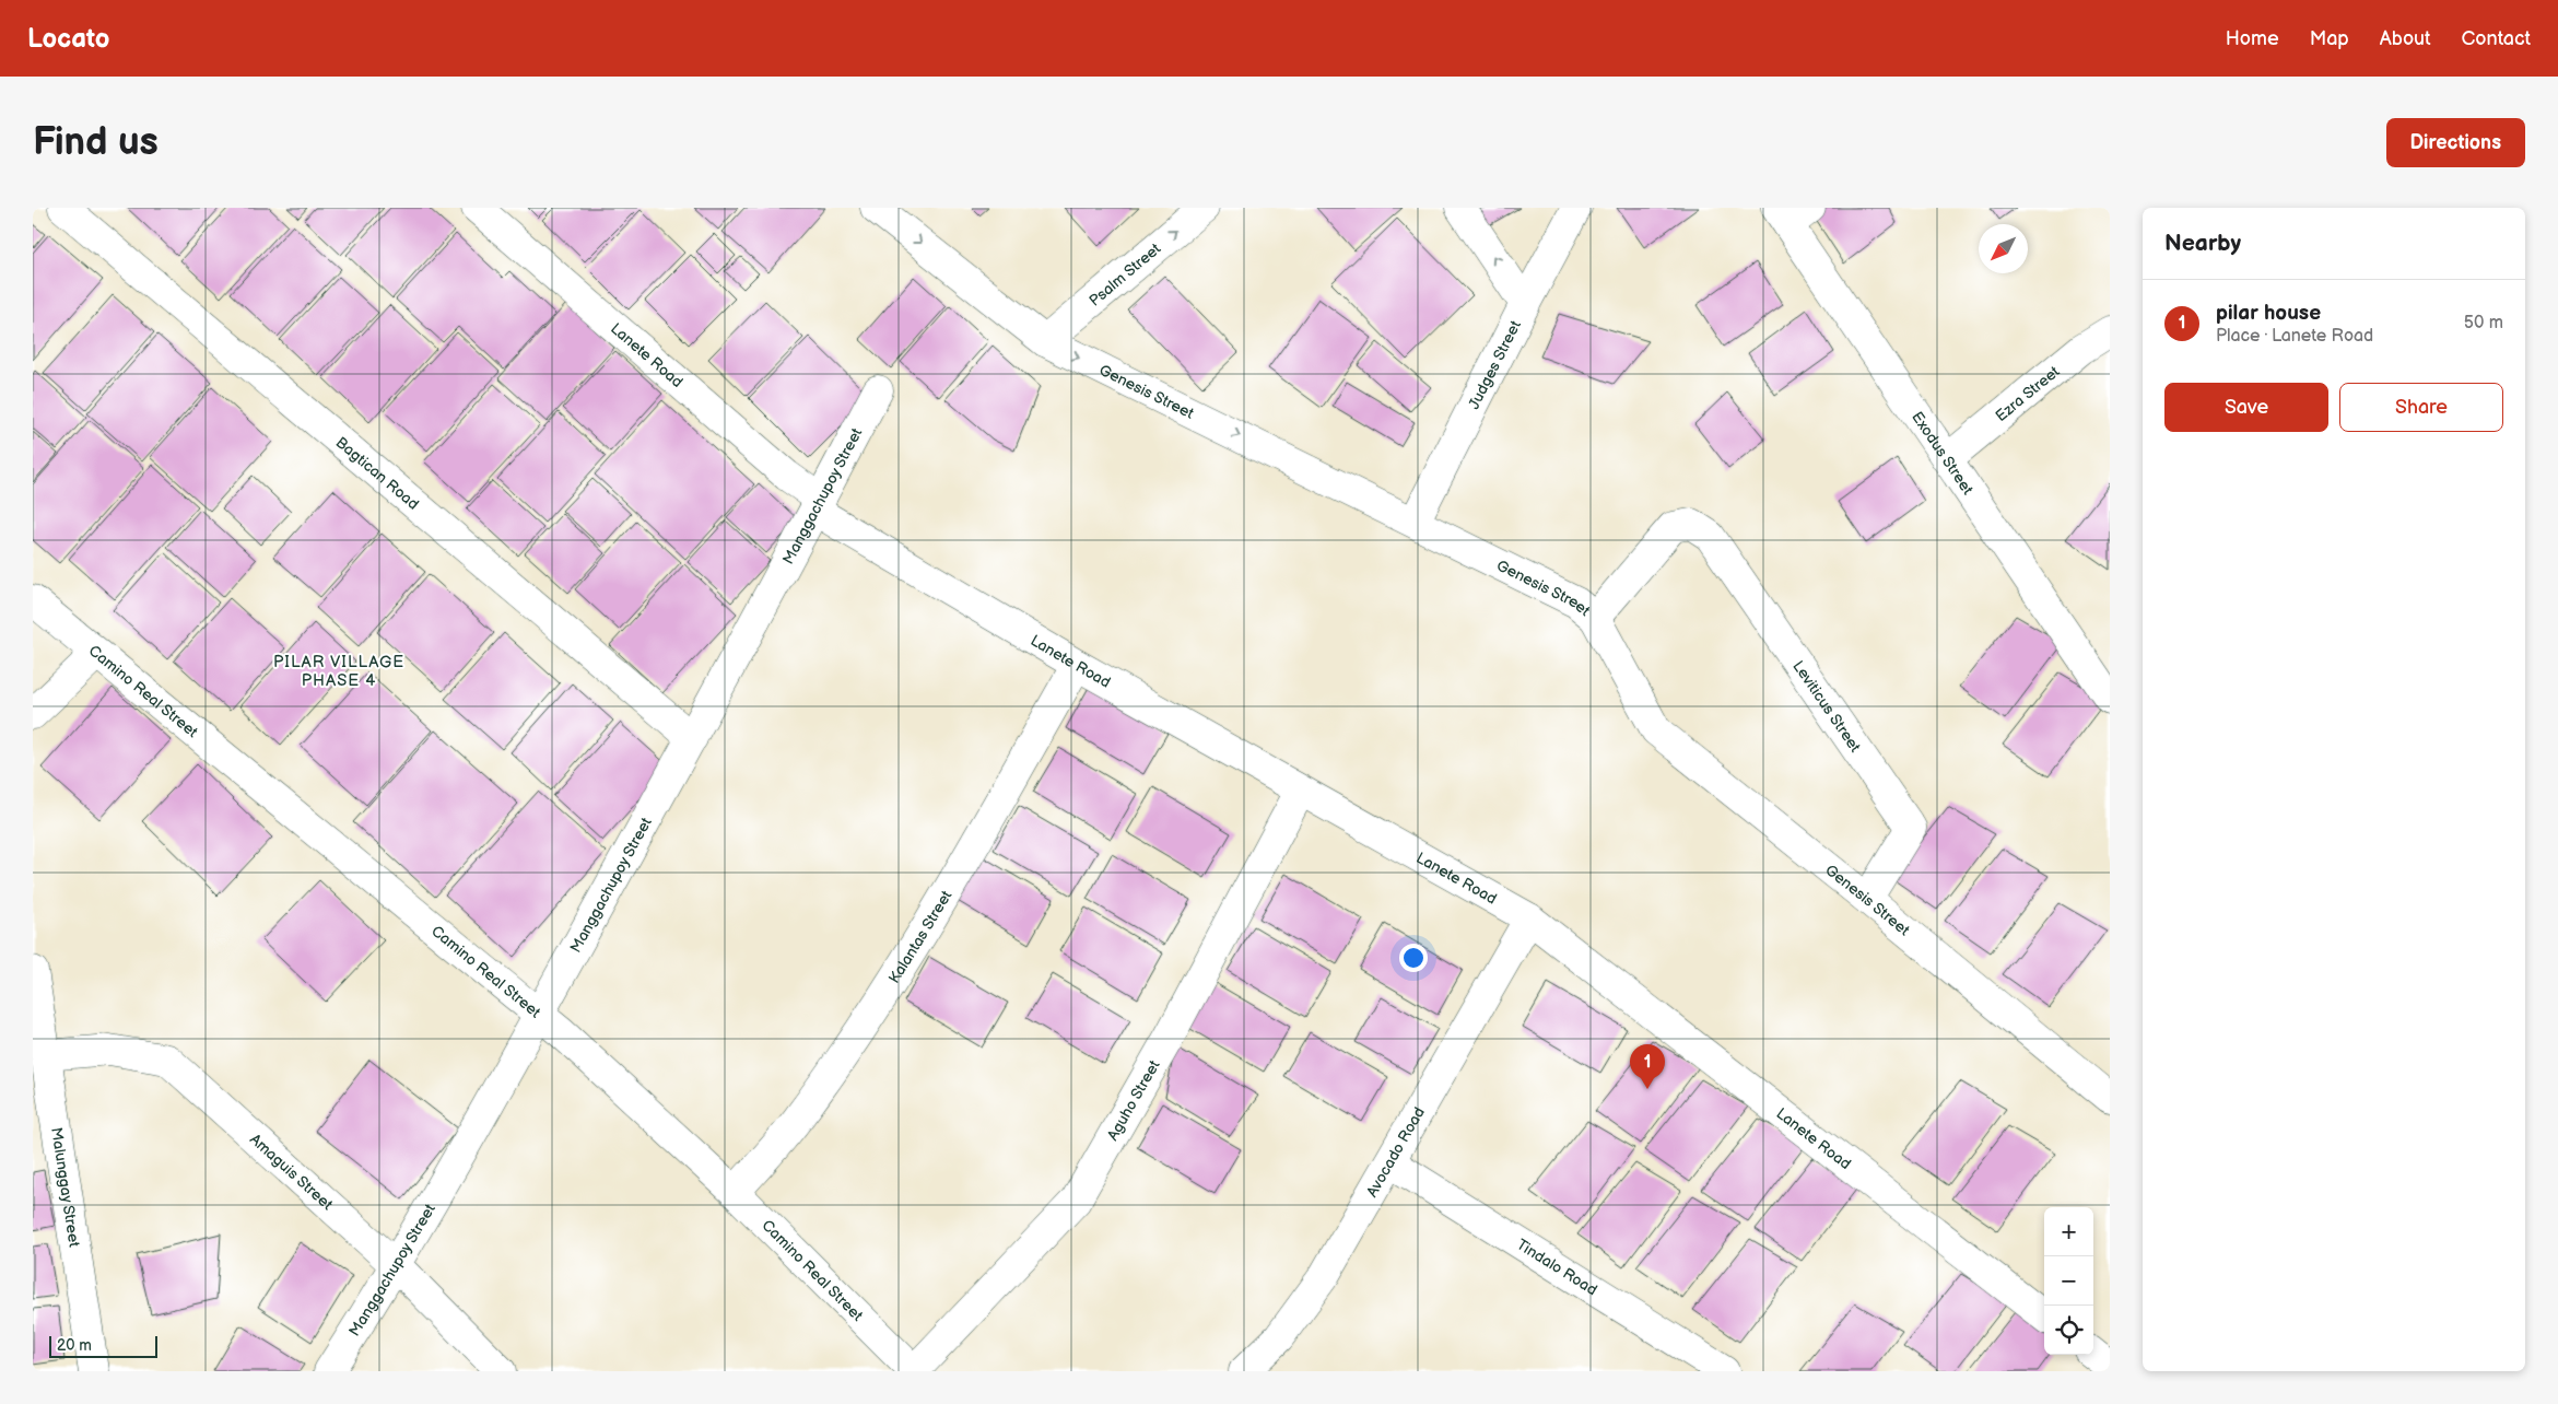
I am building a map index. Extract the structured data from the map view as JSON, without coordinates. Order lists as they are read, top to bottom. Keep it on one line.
{"streets":{"street":["Psalm Street","Lanete Road","Judges Street","Genesis Street","Ezra Street","Exodus Street","Bagtican Road","Manggachupoy Street","Camino Real Street","Leviticus Street","Kalantas Street","Aguho Street","Avocado Road","Amaguis Street","Malunggay Street","Tindalo Road"]},"crossings":[["Psalm Street","Genesis Street"],["Lanete Road","Manggachupoy Street"],["Lanete Road","Kalantas Street"],["Lanete Road","Aguho Street"],["Lanete Road","Avocado Road"],["Judges Street","Genesis Street"],["Genesis Street","Leviticus Street"],["Ezra Street","Exodus Street"],["Bagtican Road","Manggachupoy Street"],["Manggachupoy Street","Camino Real Street"],["Manggachupoy Street","Amaguis Street"],["Camino Real Street","Kalantas Street"],["Camino Real Street","Aguho Street"],["Avocado Road","Tindalo Road"],["Amaguis Street","Malunggay Street"]],"one_way":["Psalm Street","Genesis Street"],"districts":["PILAR VILLAGE PHASE 4"],"scale_bar":"20 m","north":"bottom left","page":{"header":"Locato","nav":["Home","Map","About","Contact"],"buttons":["Directions",["Save","Share"]],"title":"Find us","heading":"Nearby","list":[{"mark":"1","name":"pilar house","note":"Place · Lanete Road","value":"50 m"}],"pins":"1","map_buttons":["+","−"],"scale":"20 m"}}
